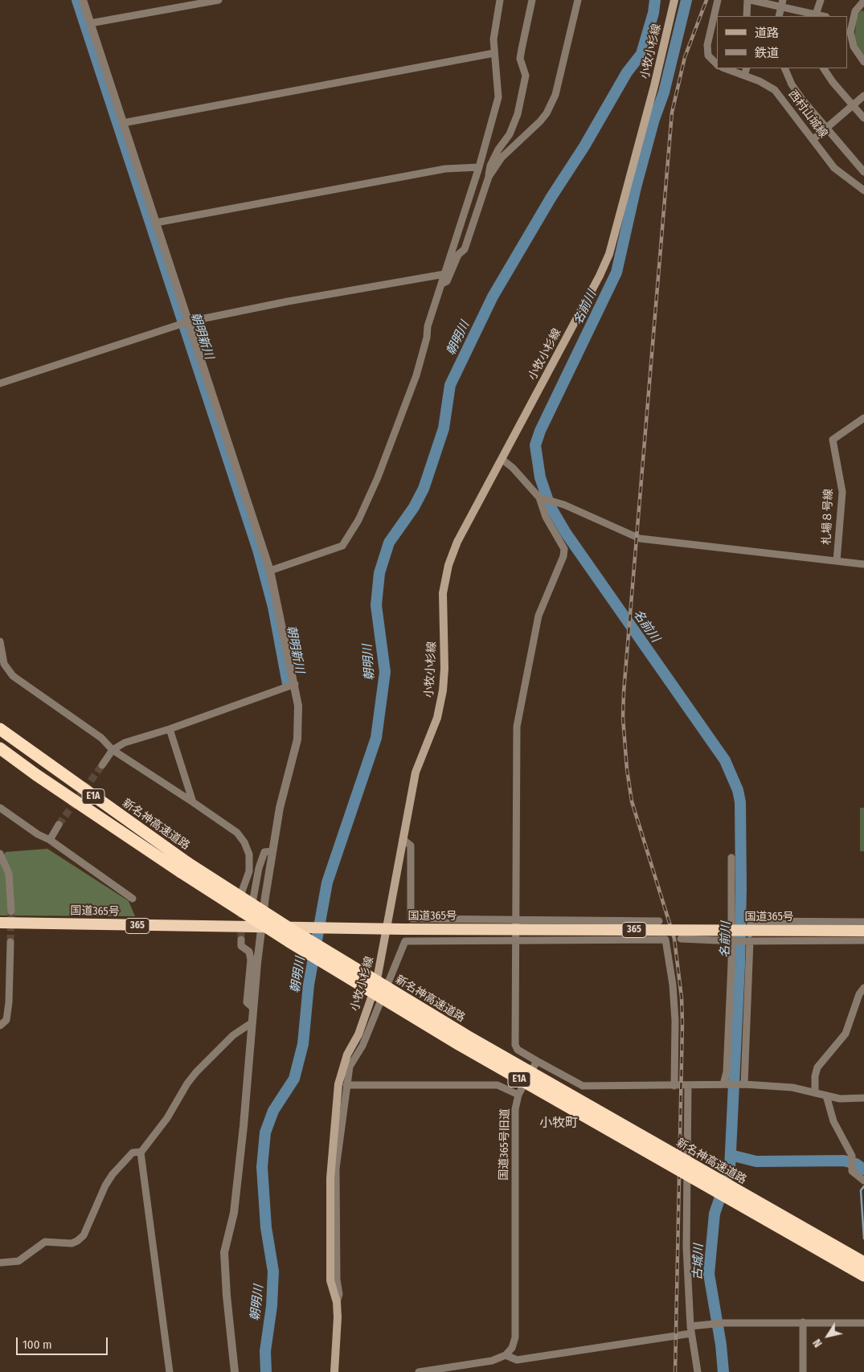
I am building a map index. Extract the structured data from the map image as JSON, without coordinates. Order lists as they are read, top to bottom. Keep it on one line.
{"streets":{"highway":["E1A","新名神高速道路","国道365号","365"],"main road":["小牧小杉線"],"street":["西村山城線","札場８号線","国道365号旧道"]},"crossings":[["小牧小杉線","国道365号"]],"districts":["小牧町"],"water":["名前川","朝明新川","朝明川","古城川"],"legend":["道路","鉄道"],"scale_bar":"100 m","north":"bottom left"}
